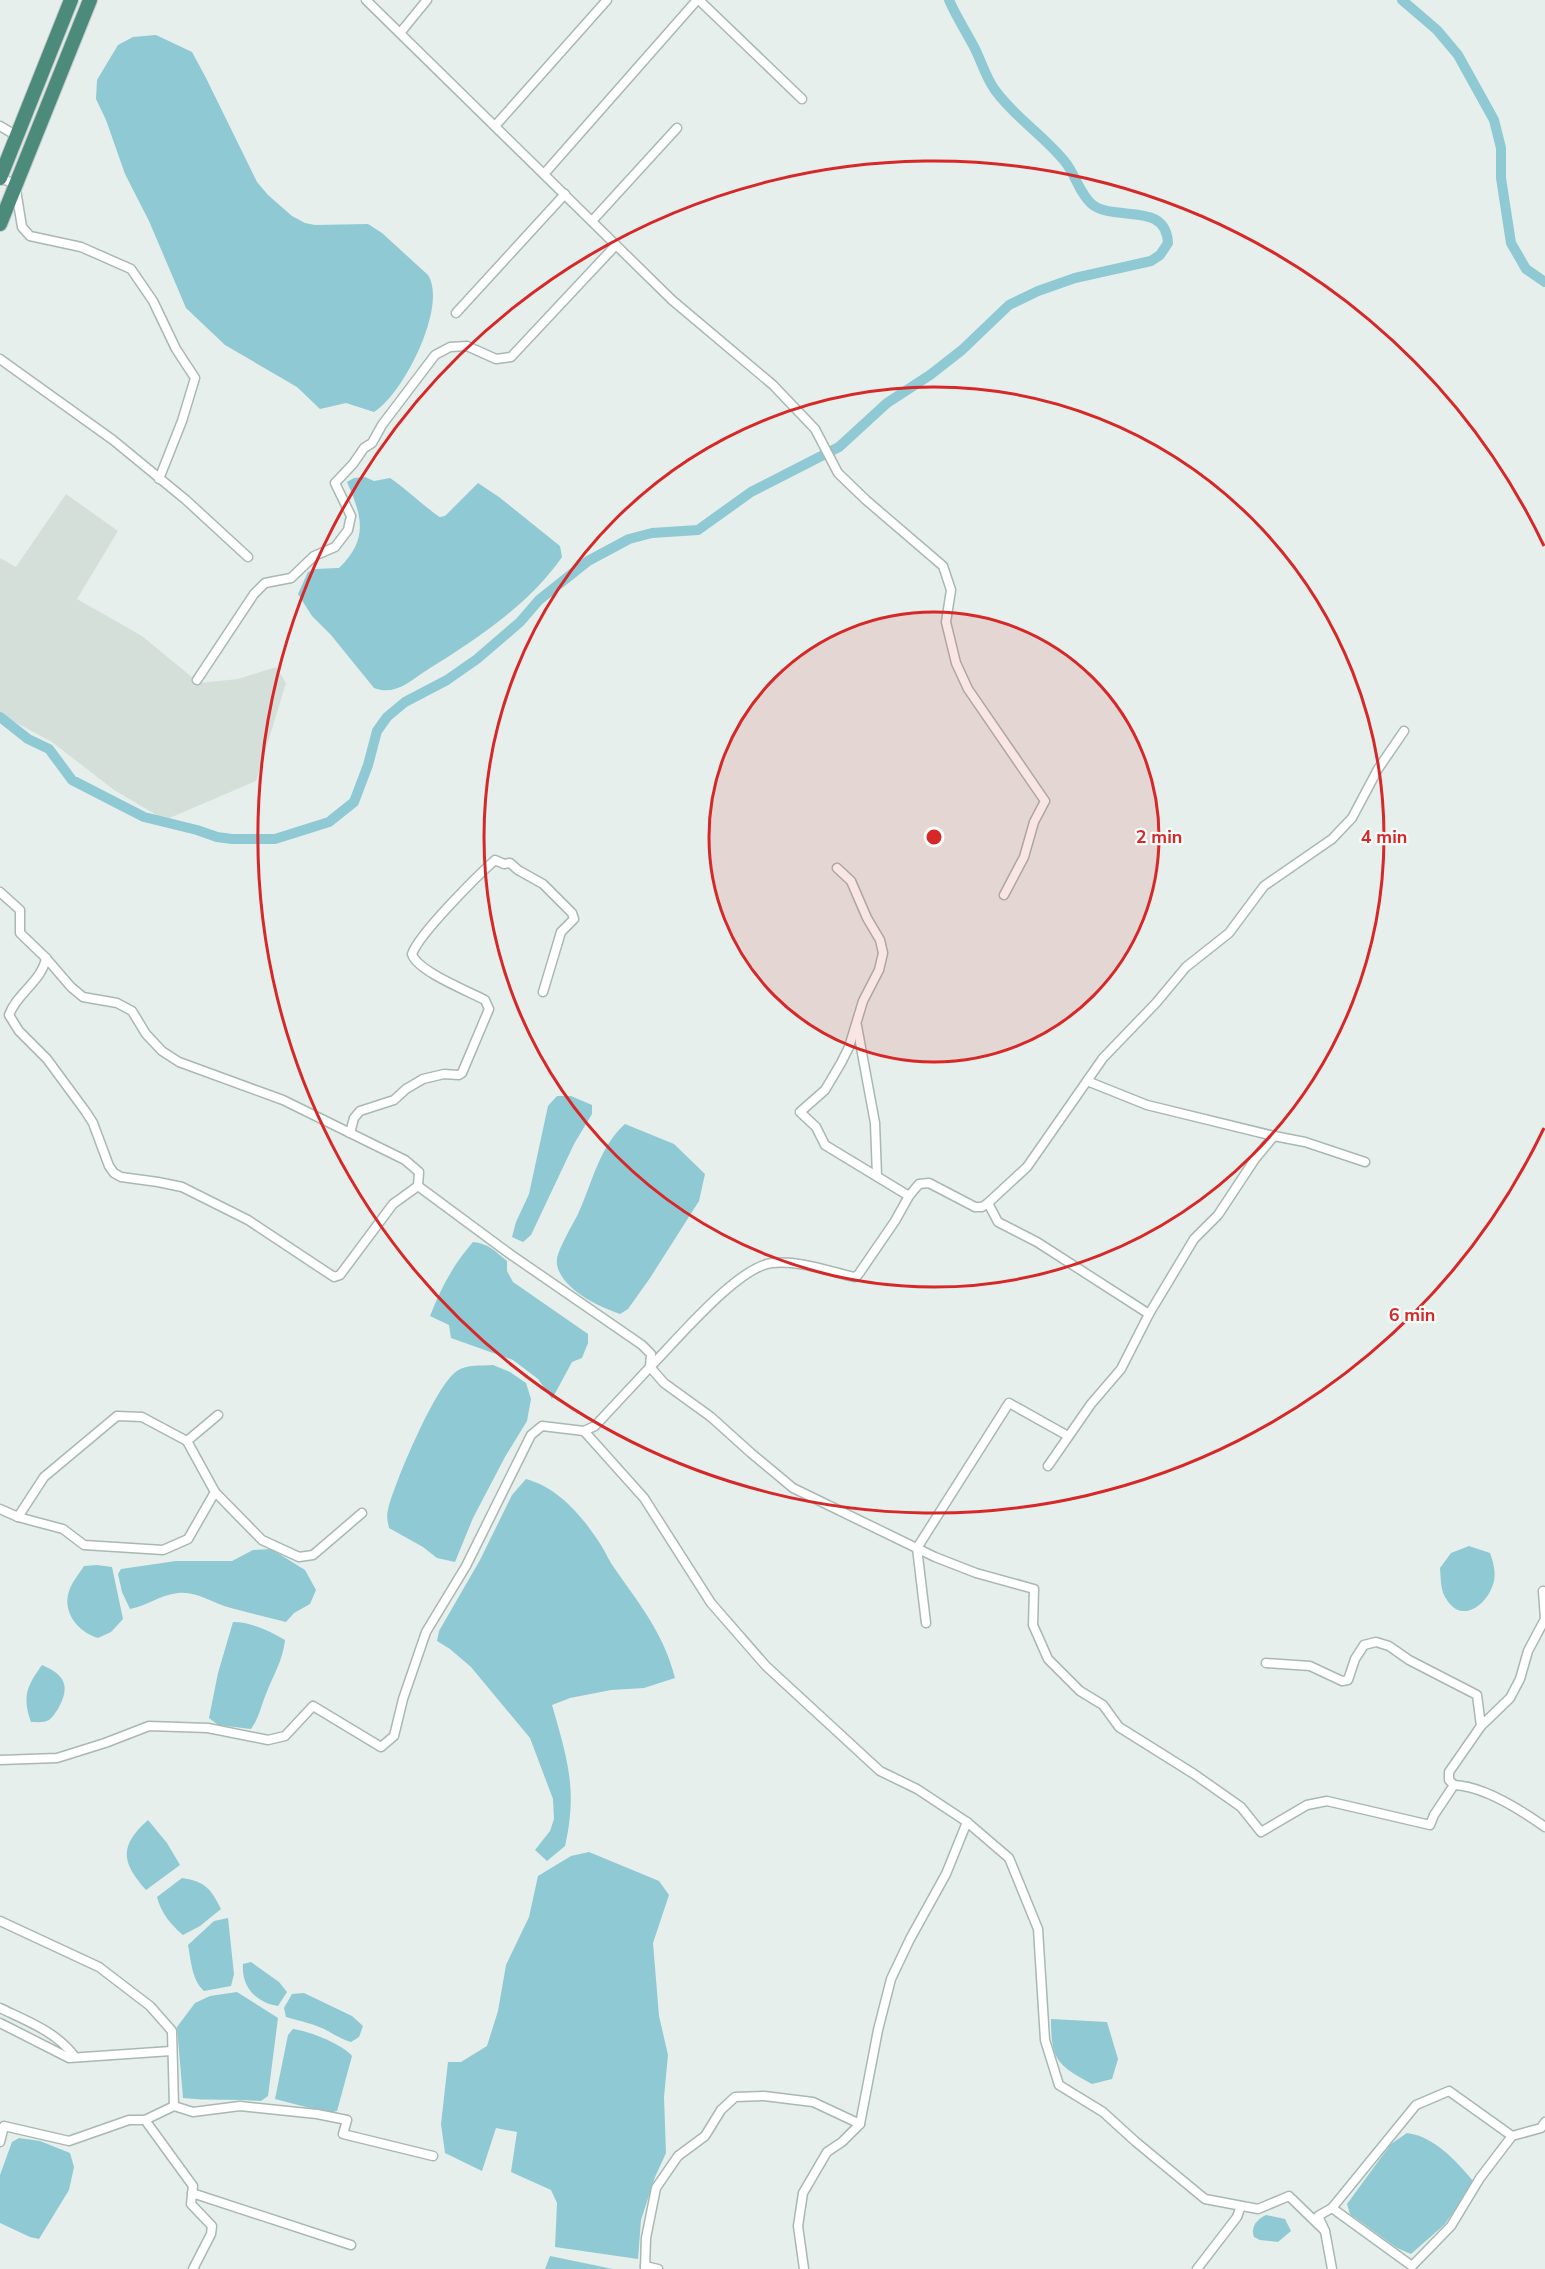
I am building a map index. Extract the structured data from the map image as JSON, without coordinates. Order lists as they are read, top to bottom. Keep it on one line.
{"rings":["2 min","4 min","6 min"]}
